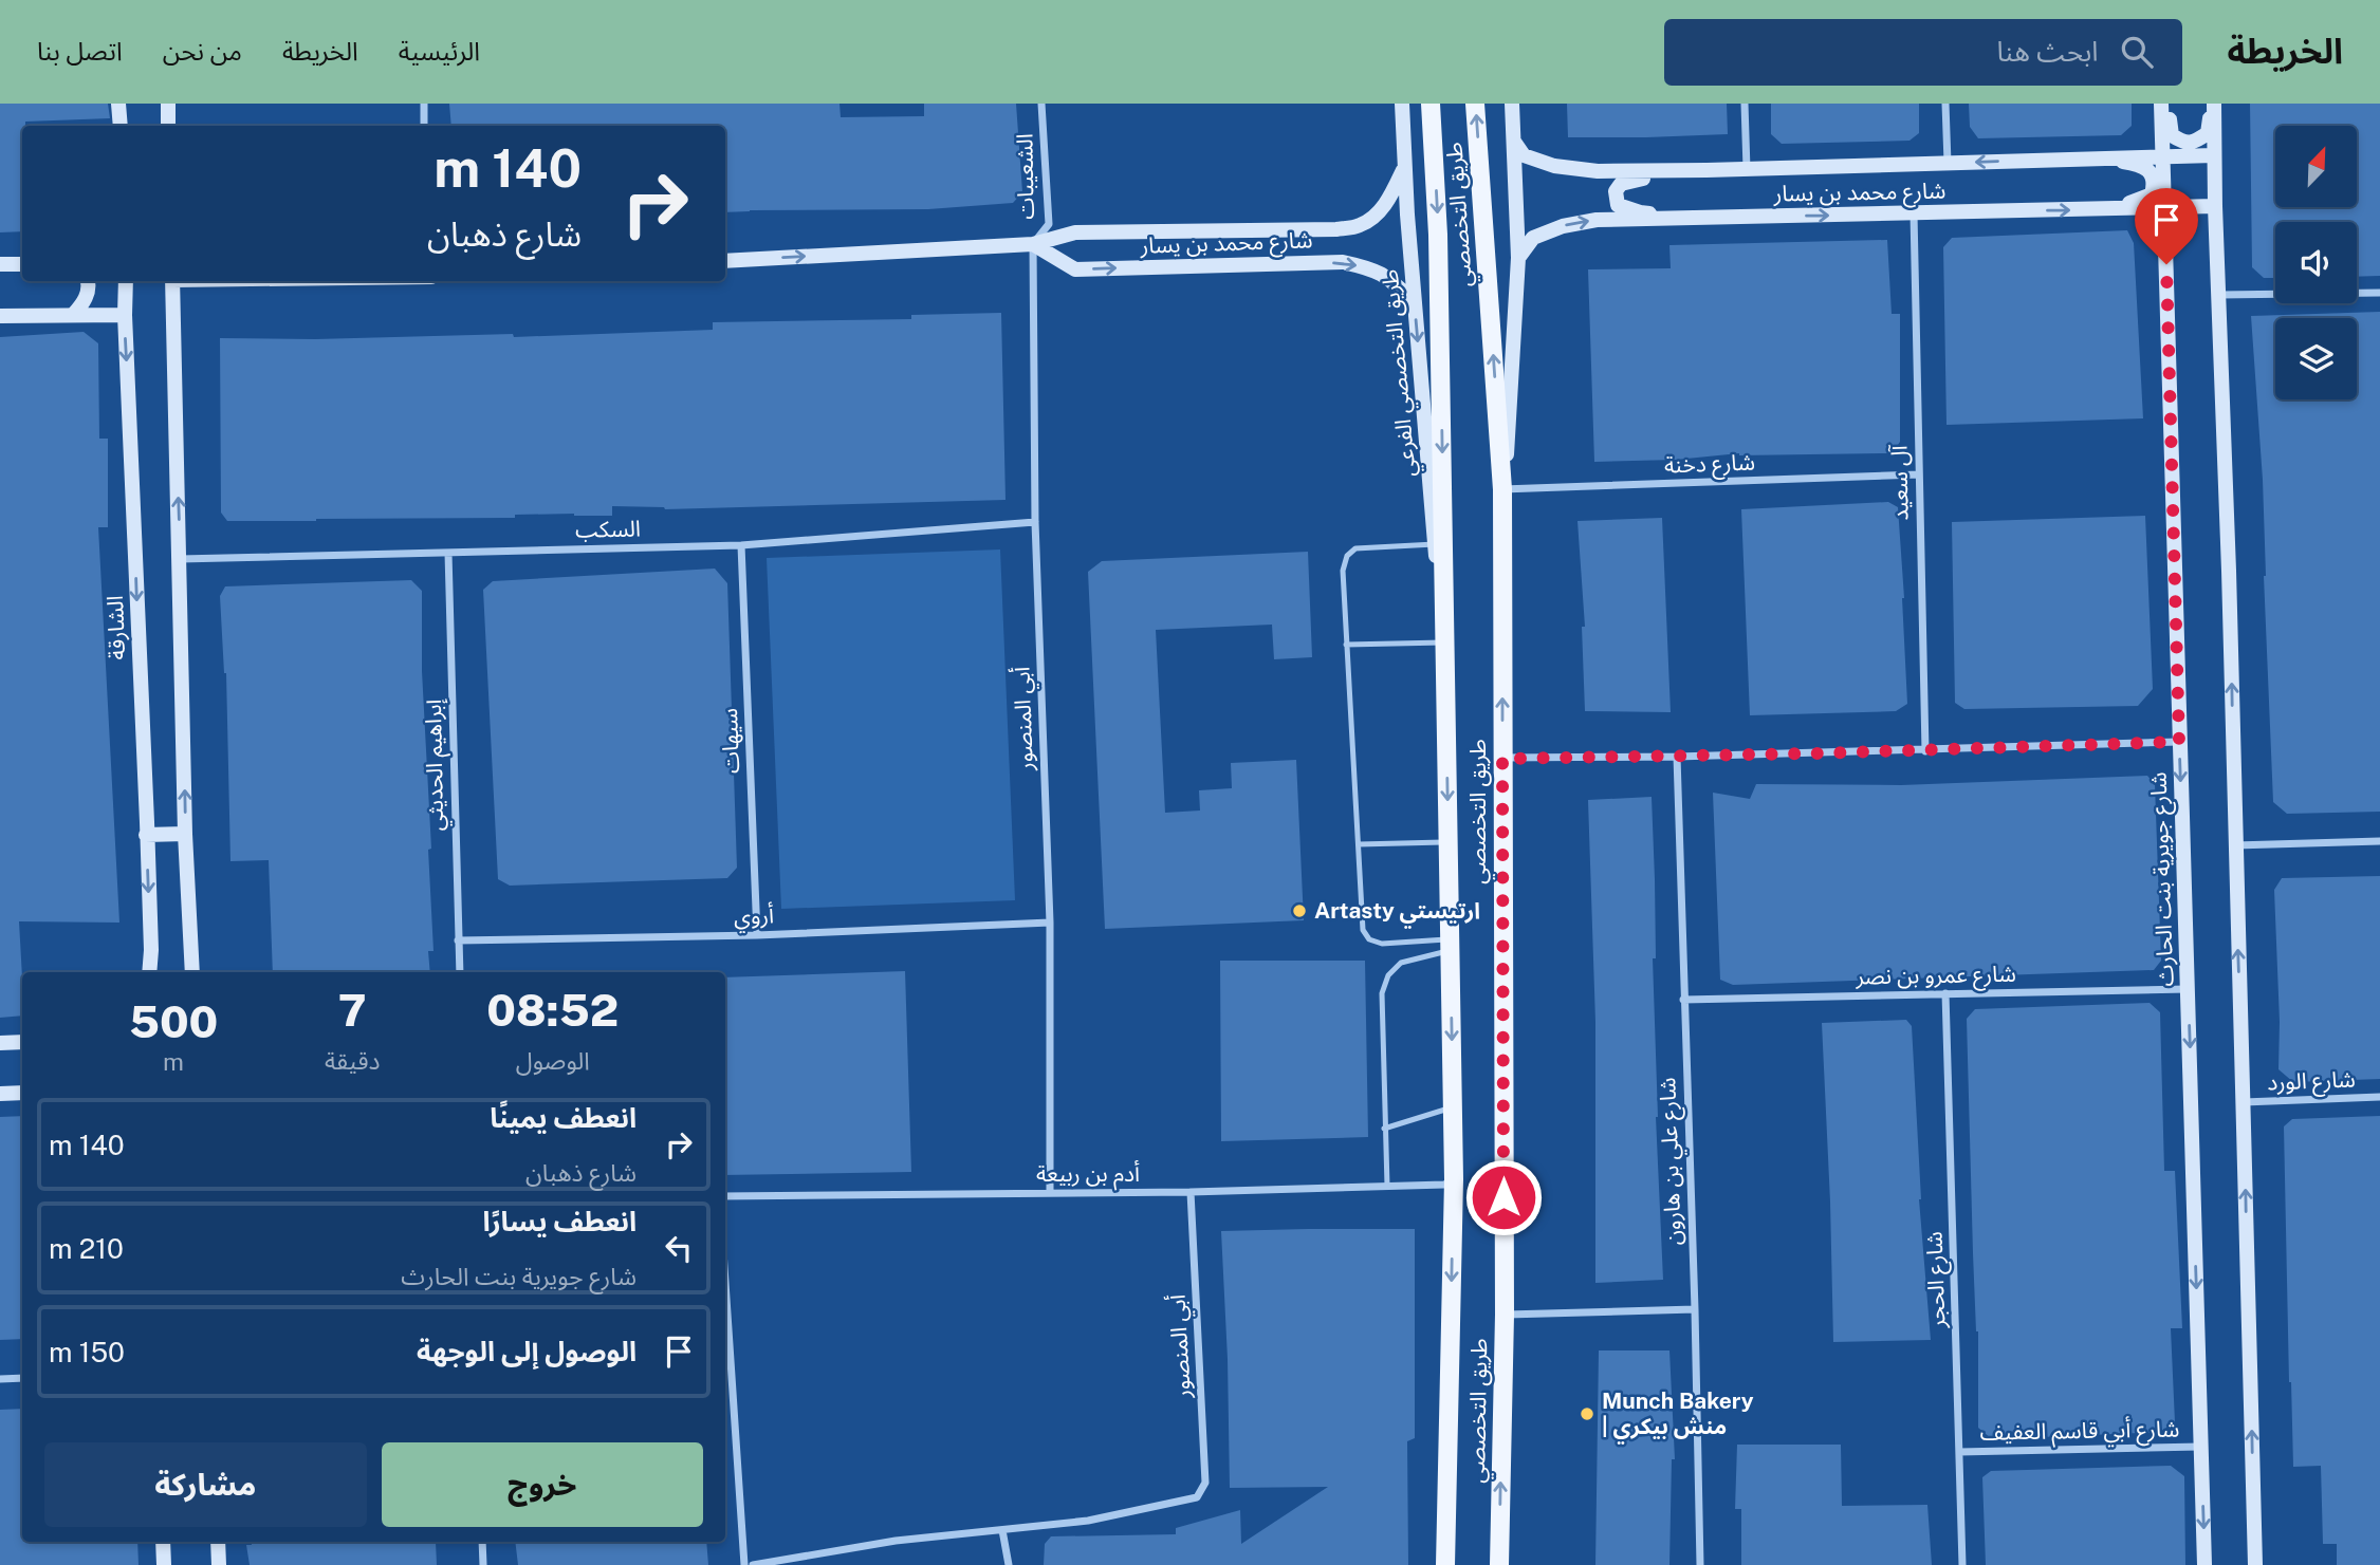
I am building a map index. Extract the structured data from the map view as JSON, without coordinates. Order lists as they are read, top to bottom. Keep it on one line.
{"streets":{"main road":["طريق التخصصي"],"street":["الشعيبات","شارع محمد بن يسار","طريق التخصصي الفرعي","شارع دخنة","آل سعيد","السكب","الشارقة","أبي المنصور","سيهات","إبراهيم الحديثي","شارع جويرية بنت الحارث","أروي","شارع عمرو بن نصر","شارع الورد","شارع علي بن هارون","أدم بن ربيعة","شارع الحجر","شارع أبي قاسم العفيف"]},"crossings":[["الشعيبات","شارع محمد بن يسار"],["الشعيبات","أبي المنصور"],["شارع محمد بن يسار","طريق التخصصي الفرعي"],["شارع محمد بن يسار","آل سعيد"],["شارع محمد بن يسار","أبي المنصور"],["شارع محمد بن يسار","شارع جويرية بنت الحارث"],["طريق التخصصي","طريق التخصصي الفرعي"],["طريق التخصصي","شارع دخنة"],["طريق التخصصي","أدم بن ربيعة"],["شارع دخنة","آل سعيد"],["السكب","أبي المنصور"],["السكب","سيهات"],["السكب","إبراهيم الحديثي"],["أبي المنصور","أروي"],["أبي المنصور","أدم بن ربيعة"],["سيهات","أروي"],["إبراهيم الحديثي","أروي"],["شارع جويرية بنت الحارث","شارع عمرو بن نصر"],["شارع جويرية بنت الحارث","شارع أبي قاسم العفيف"],["شارع عمرو بن نصر","شارع علي بن هارون"],["شارع عمرو بن نصر","شارع الحجر"],["شارع الحجر","شارع أبي قاسم العفيف"]],"places":["Artasty ارتيستي","Munch Bakery | منش بيكري"],"north":"top right","page":{"header":"الخريطة","search":"ابحث هنا","nav":["الرئيسية","الخريطة","من نحن","اتصل بنا"],"turn":["140 m","شارع ذهبان"],"eta":["08:52","الوصول","7","دقيقة","500","m"],"list":[{"name":"انعطف يمينًا","note":"شارع ذهبان","value":"140 m"},{"name":"انعطف يسارًا","note":"شارع جويرية بنت الحارث","value":"210 m"},{"name":"الوصول إلى الوجهة","value":"150 m"}],"buttons":["خروج","مشاركة"]}}
